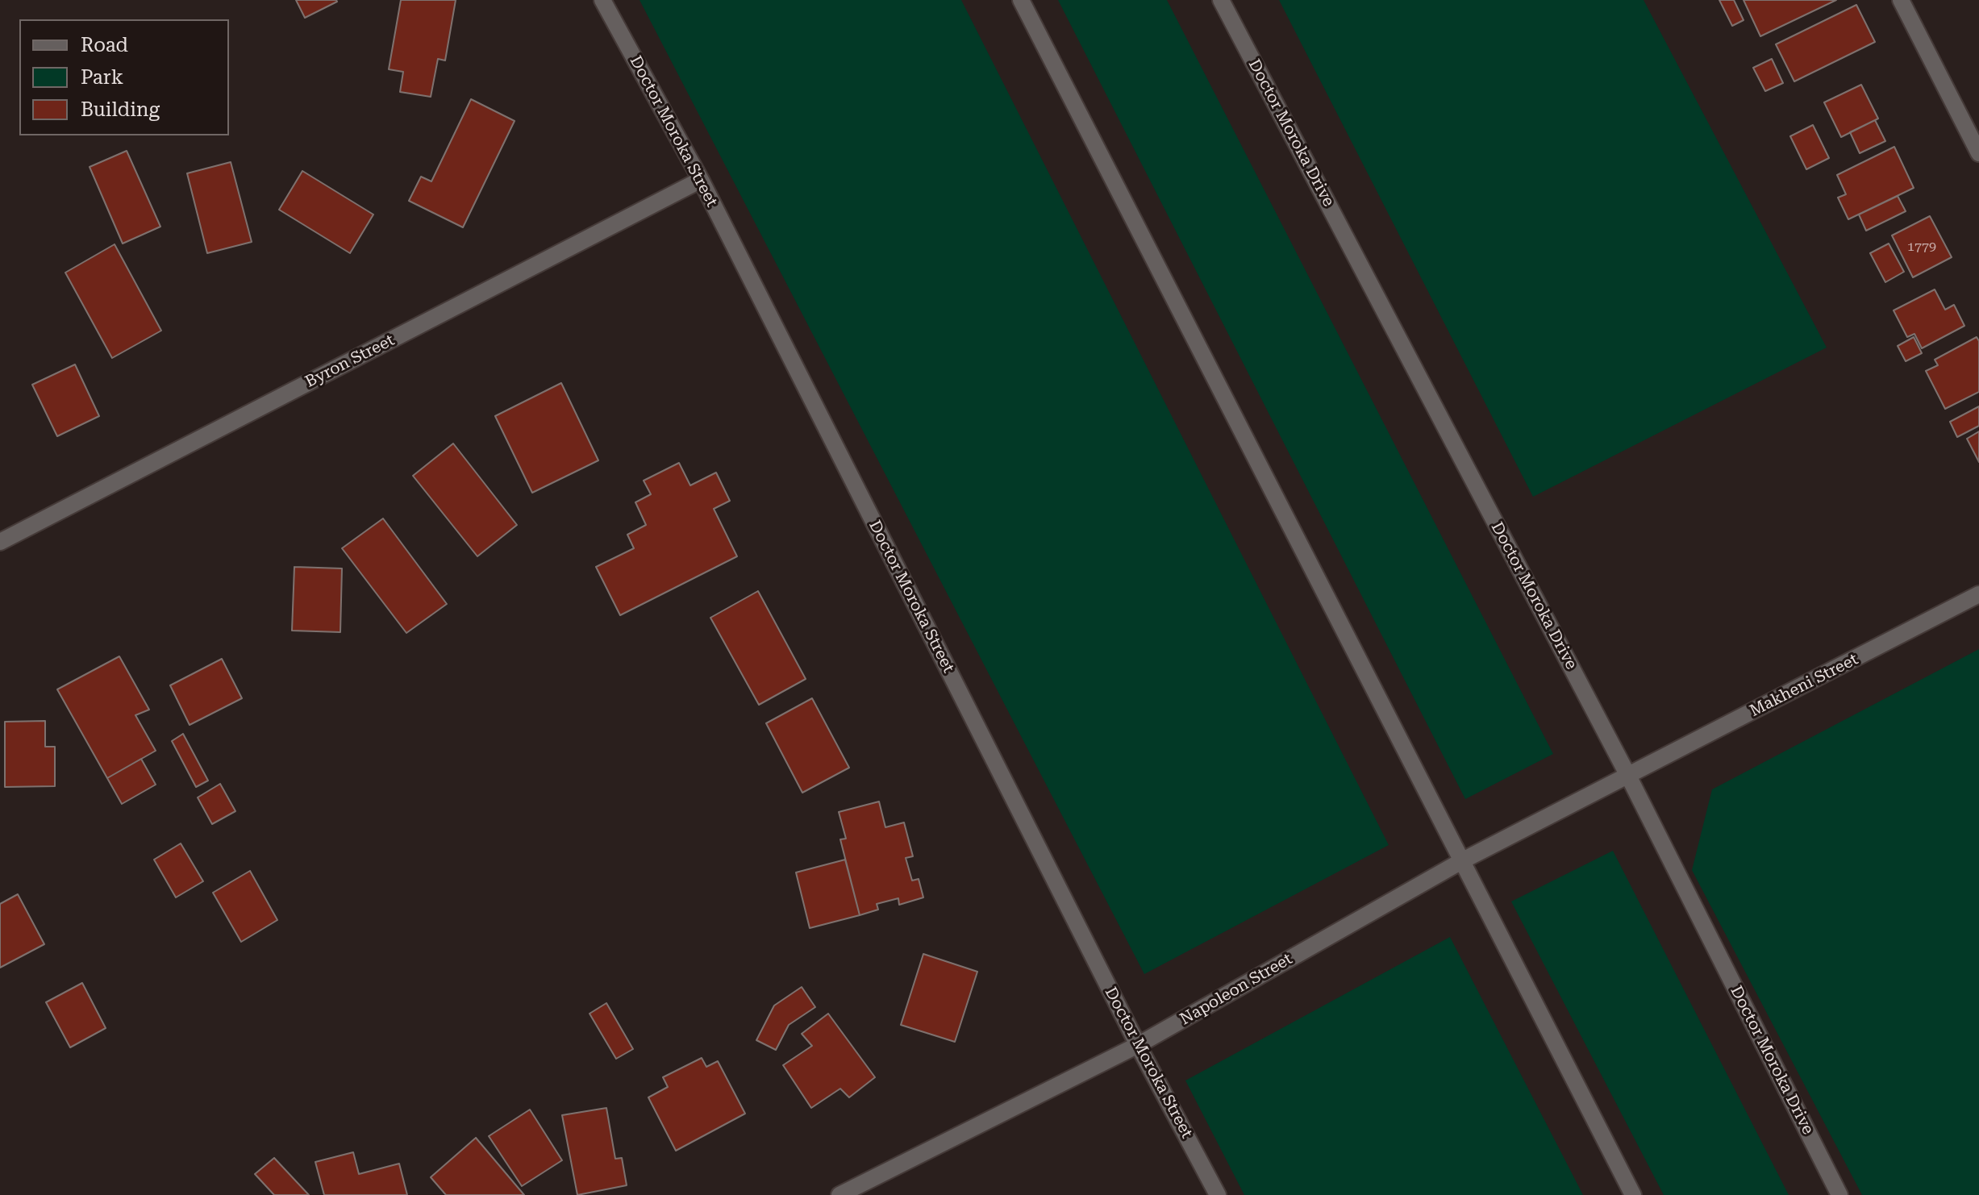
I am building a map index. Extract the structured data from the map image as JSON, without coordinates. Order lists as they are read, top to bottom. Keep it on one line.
{"streets":{"street":["Doctor Moroka Street","Doctor Moroka Drive","Byron Street","Makheni Street","Napoleon Street"]},"crossings":[["Doctor Moroka Street","Byron Street"],["Doctor Moroka Street","Napoleon Street"],["Doctor Moroka Drive","Makheni Street"],["Doctor Moroka Drive","Napoleon Street"],["Makheni Street","Napoleon Street"]],"house_numbers":["1779"],"legend":["Road","Park","Building"]}
